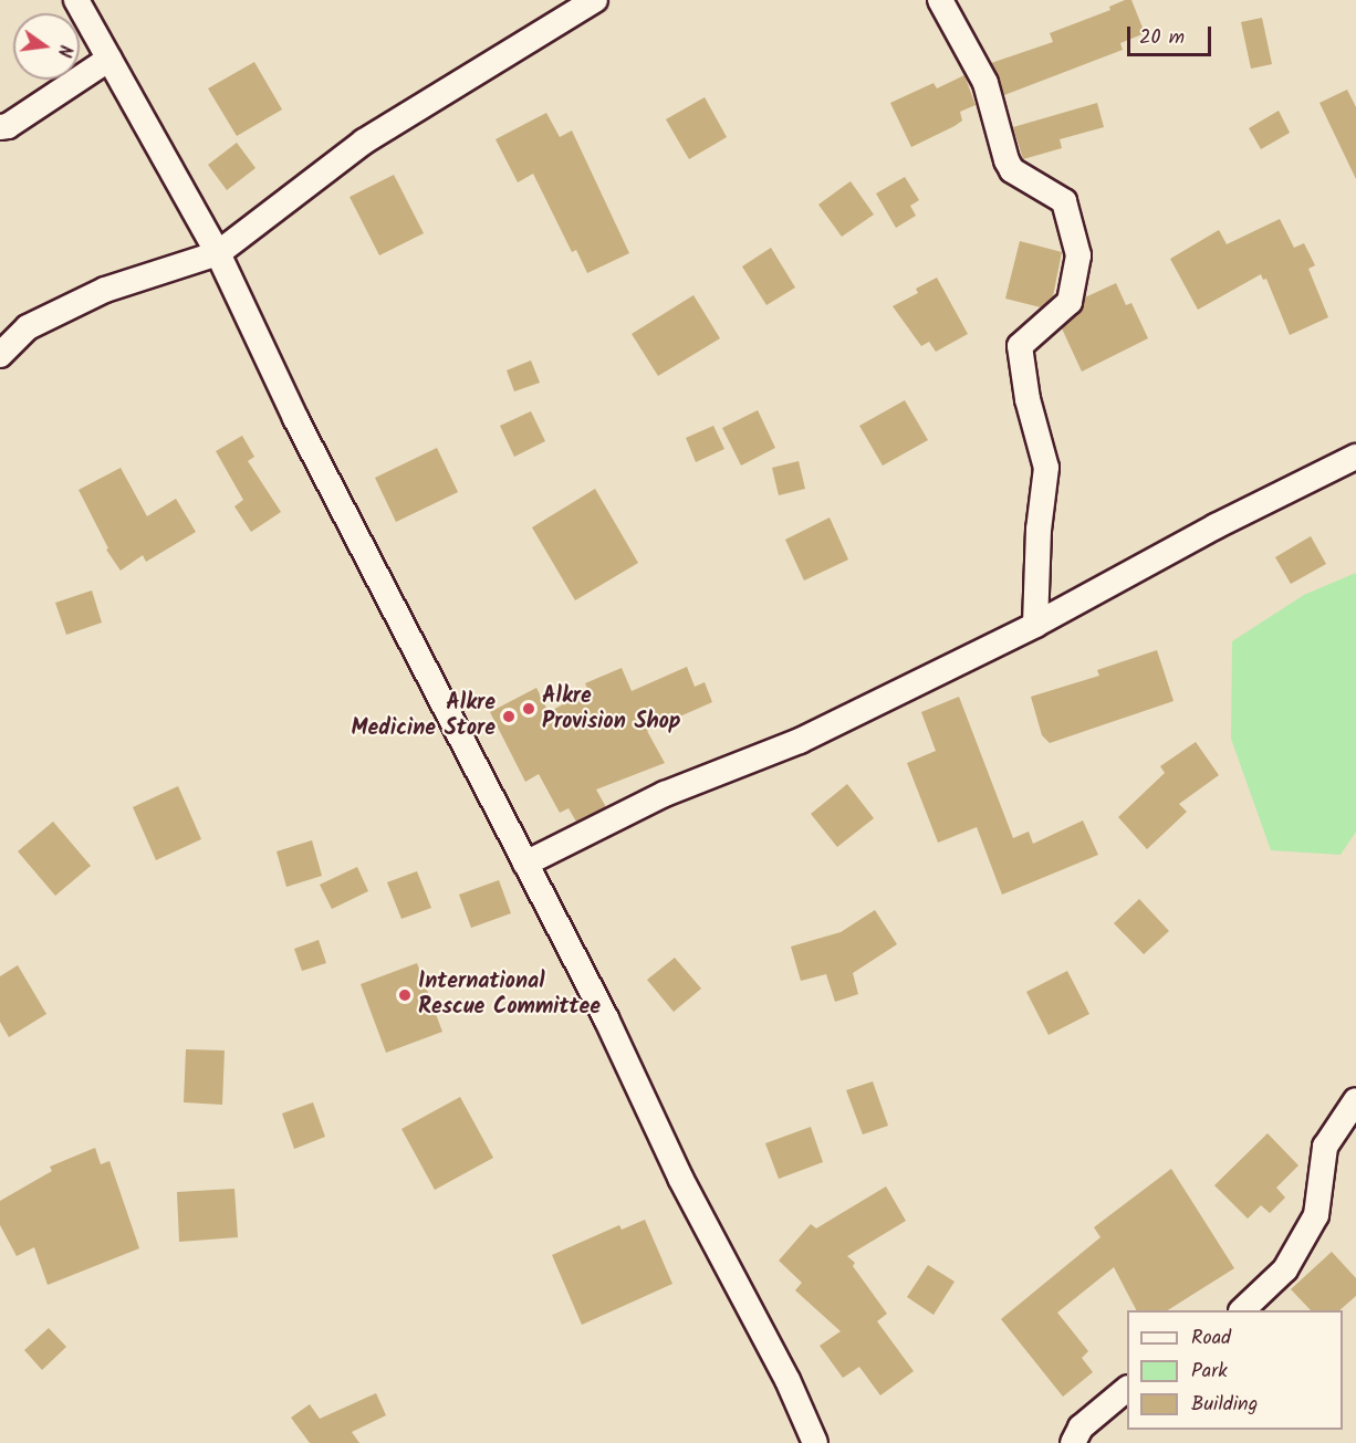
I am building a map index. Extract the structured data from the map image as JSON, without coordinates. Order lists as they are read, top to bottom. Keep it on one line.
{"places":["Alkre Provision Shop","Alkre Medicine Store","International Rescue Committee"],"legend":["Road","Park","Building"],"scale_bar":"20 m","north":"right"}
